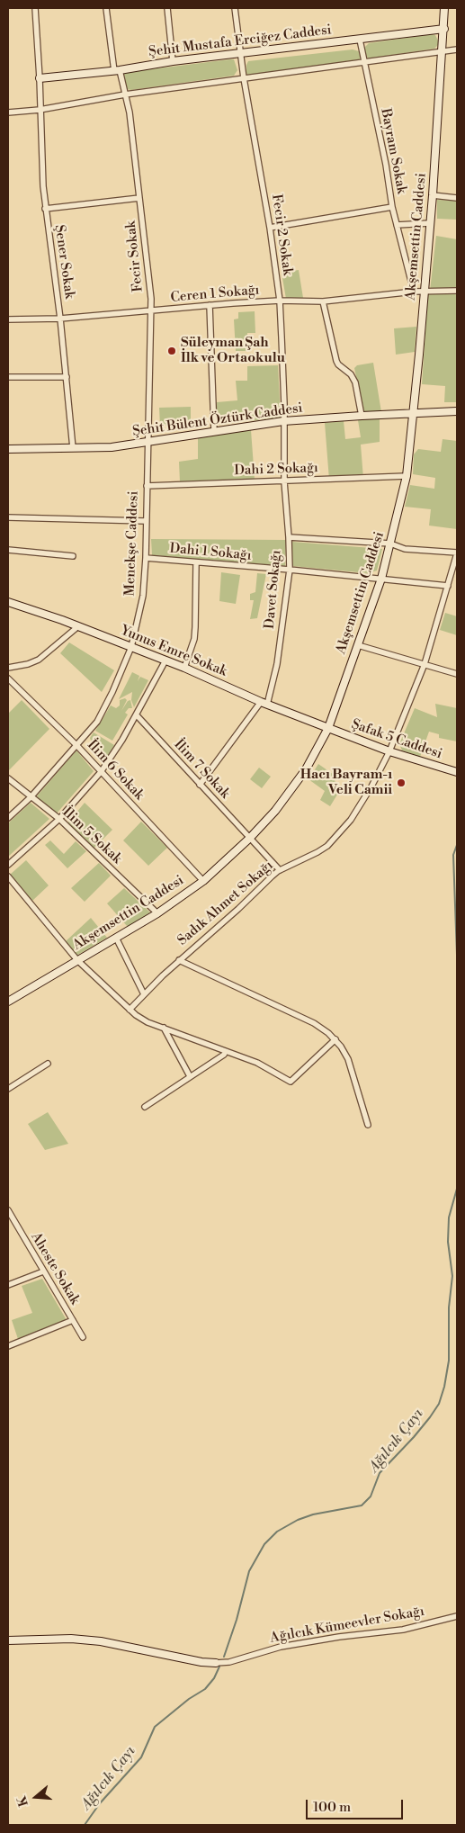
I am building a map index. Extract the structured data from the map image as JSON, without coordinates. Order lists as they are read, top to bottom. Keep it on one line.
{"streets":{"street":["Şehit Mustafa Erciğez Caddesi","Bayram Sokak","Fecir 2 Sokak","Akşemsettin Caddesi","Fecir Sokak","Şener Sokak","Ceren 1 Sokağı","Şehit Bülent Öztürk Caddesi","Dahi 2 Sokağı","Menekşe Caddesi","Dahi 1 Sokağı","Davet Sokağı","Yunus Emre Sokak","Şafak 5 Caddesi","İlim 7 Sokak","İlim 6 Sokak","İlim 5 Sokak","Sadık Ahmet Sokağı","Aheste Sokak","Ağılcık Kümeevler Sokağı"]},"crossings":[["Şehit Mustafa Erciğez Caddesi","Bayram Sokak"],["Şehit Mustafa Erciğez Caddesi","Fecir 2 Sokak"],["Şehit Mustafa Erciğez Caddesi","Akşemsettin Caddesi"],["Şehit Mustafa Erciğez Caddesi","Fecir Sokak"],["Şehit Mustafa Erciğez Caddesi","Şener Sokak"],["Bayram Sokak","Ceren 1 Sokağı"],["Fecir 2 Sokak","Ceren 1 Sokağı"],["Fecir 2 Sokak","Şehit Bülent Öztürk Caddesi"],["Fecir 2 Sokak","Davet Sokağı"],["Akşemsettin Caddesi","Ceren 1 Sokağı"],["Akşemsettin Caddesi","Şehit Bülent Öztürk Caddesi"],["Akşemsettin Caddesi","Dahi 2 Sokağı"],["Akşemsettin Caddesi","Dahi 1 Sokağı"],["Akşemsettin Caddesi","Yunus Emre Sokak"],["Akşemsettin Caddesi","Şafak 5 Caddesi"],["Akşemsettin Caddesi","İlim 7 Sokak"],["Akşemsettin Caddesi","İlim 6 Sokak"],["Akşemsettin Caddesi","İlim 5 Sokak"],["Fecir Sokak","Ceren 1 Sokağı"],["Fecir Sokak","Şehit Bülent Öztürk Caddesi"],["Fecir Sokak","Menekşe Caddesi"],["Şener Sokak","Ceren 1 Sokağı"],["Şener Sokak","Şehit Bülent Öztürk Caddesi"],["Şehit Bülent Öztürk Caddesi","Menekşe Caddesi"],["Şehit Bülent Öztürk Caddesi","Davet Sokağı"],["Dahi 2 Sokağı","Menekşe Caddesi"],["Dahi 2 Sokağı","Davet Sokağı"],["Menekşe Caddesi","Dahi 1 Sokağı"],["Menekşe Caddesi","Yunus Emre Sokak"],["Menekşe Caddesi","İlim 6 Sokak"],["Menekşe Caddesi","İlim 5 Sokak"],["Dahi 1 Sokağı","Davet Sokağı"],["Dahi 1 Sokağı","Sadık Ahmet Sokağı"],["Davet Sokağı","Yunus Emre Sokak"],["Yunus Emre Sokak","Şafak 5 Caddesi"],["Şafak 5 Caddesi","Sadık Ahmet Sokağı"],["İlim 7 Sokak","Sadık Ahmet Sokağı"]],"water":["Ağılcık Çayı"],"places":["Süleyman Şah İlk ve Ortaokulu","Hacı Bayram-ı Veli Camii"],"scale_bar":"100 m","north":"left"}
